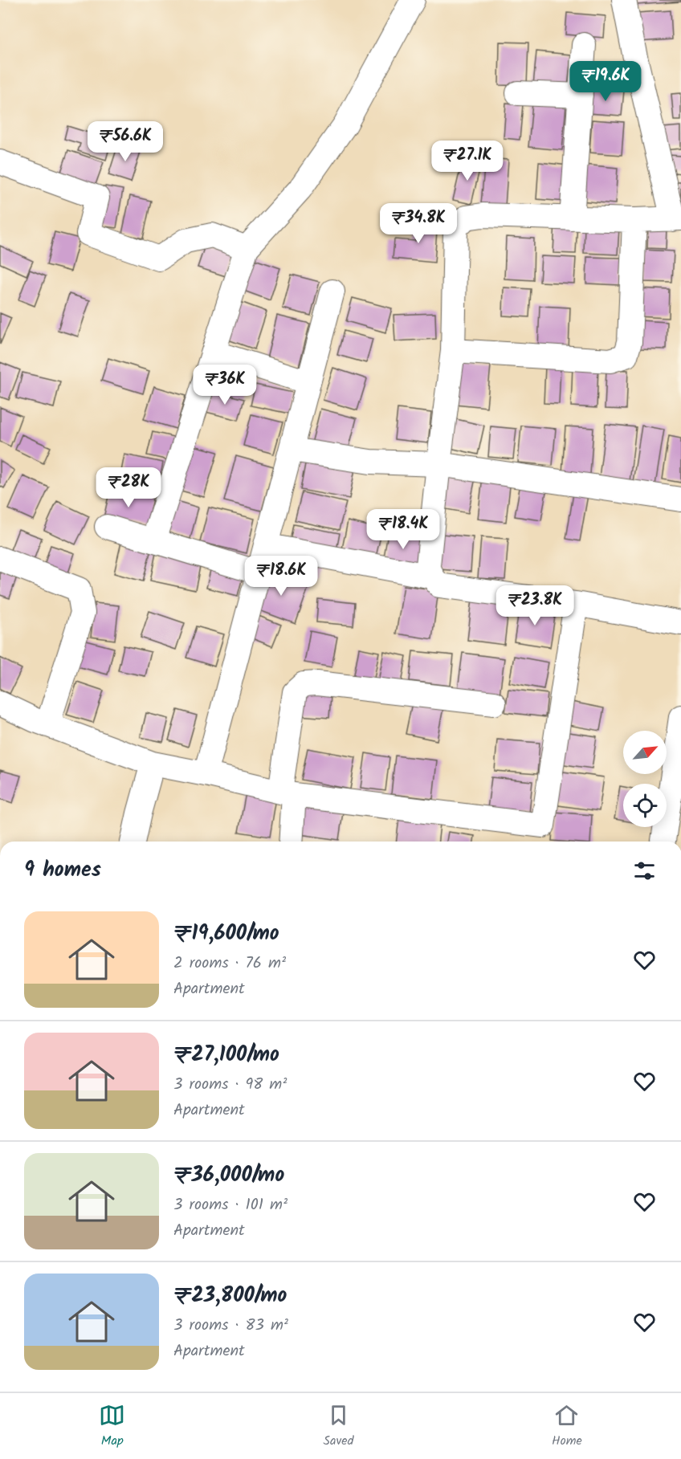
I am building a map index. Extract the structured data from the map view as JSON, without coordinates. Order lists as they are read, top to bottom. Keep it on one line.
{"north":"top right","page":{"price":["₹19.6K","₹56.6K","₹27.1K","₹34.8K","₹36K","₹28K","₹18.4K","₹18.6K","₹23.8K"],"heading":"9 homes","list":[{"name":"₹19,600/mo","note":"2 rooms · 76 m² · Apartment"},{"name":"₹27,100/mo","note":"3 rooms · 98 m² · Apartment"},{"name":"₹36,000/mo","note":"3 rooms · 101 m² · Apartment"},{"name":"₹23,800/mo","note":"3 rooms · 83 m² · Apartment"}],"tabs":["Map","Saved","Home"]}}
